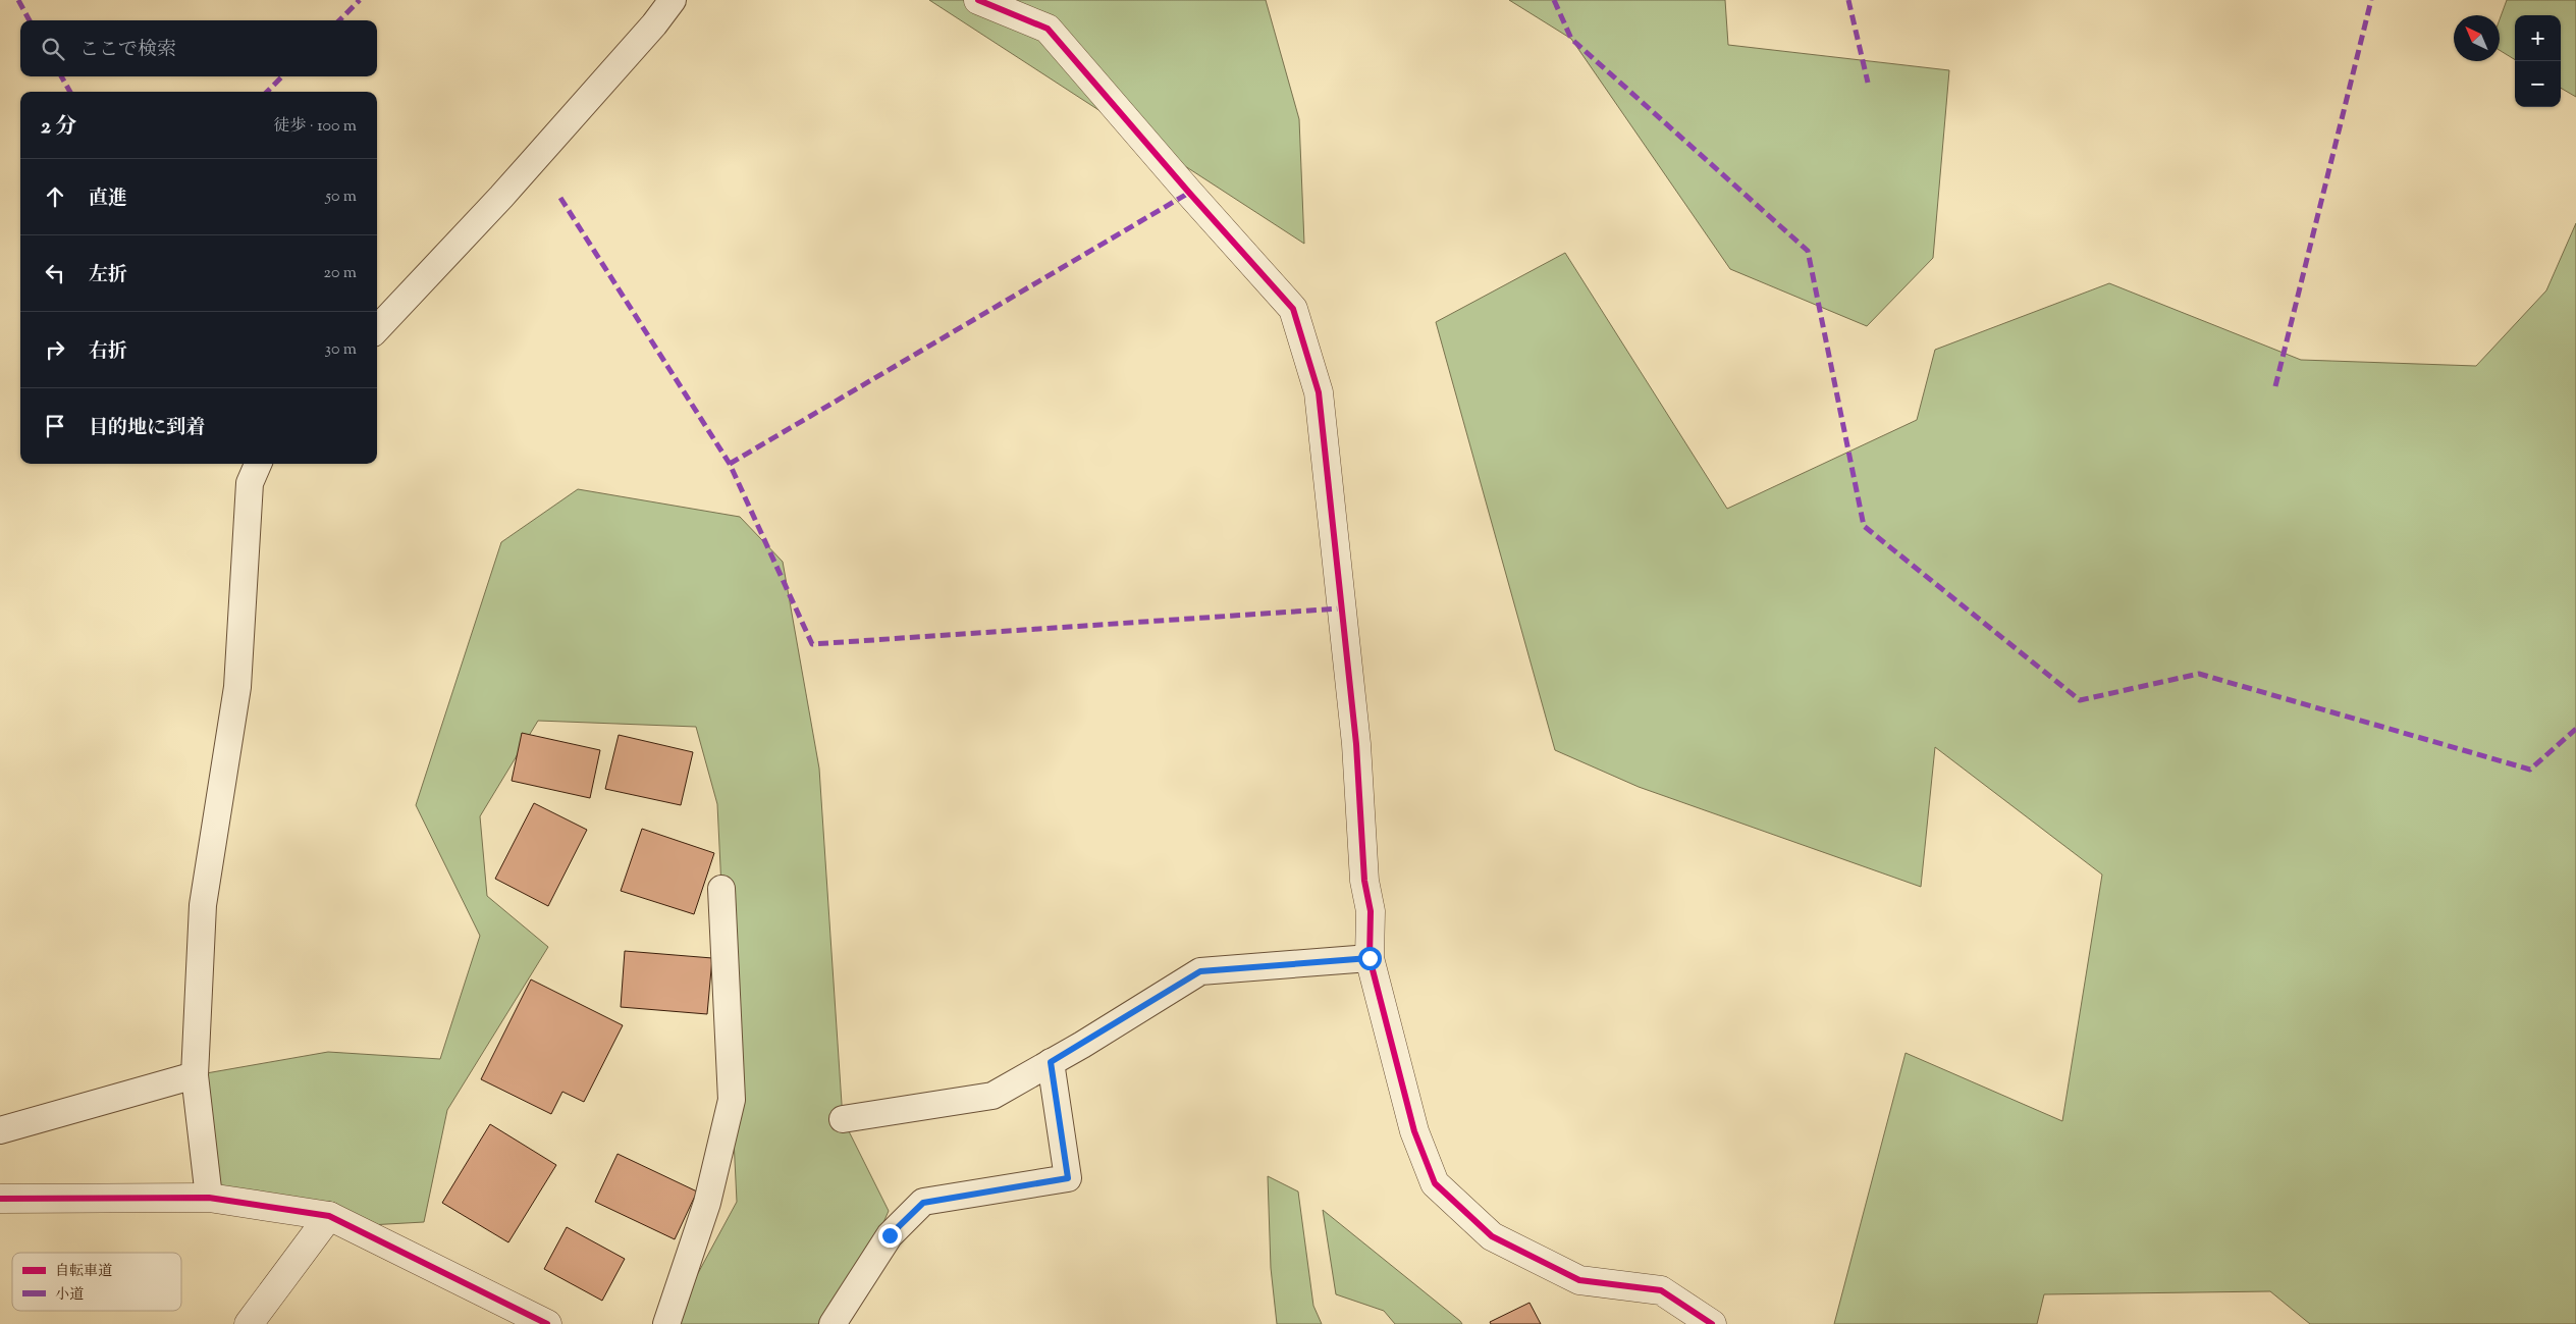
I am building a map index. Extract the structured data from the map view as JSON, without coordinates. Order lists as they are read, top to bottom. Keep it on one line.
{"legend":["自転車道","小道"],"north":"top left","page":{"map_buttons":["+","−"],"search":"ここで検索","heading":["2 分","徒歩 · 100 m"],"list":[["直進","50 m"],["左折","20 m"],["右折","30 m"],"目的地に到着"]}}
